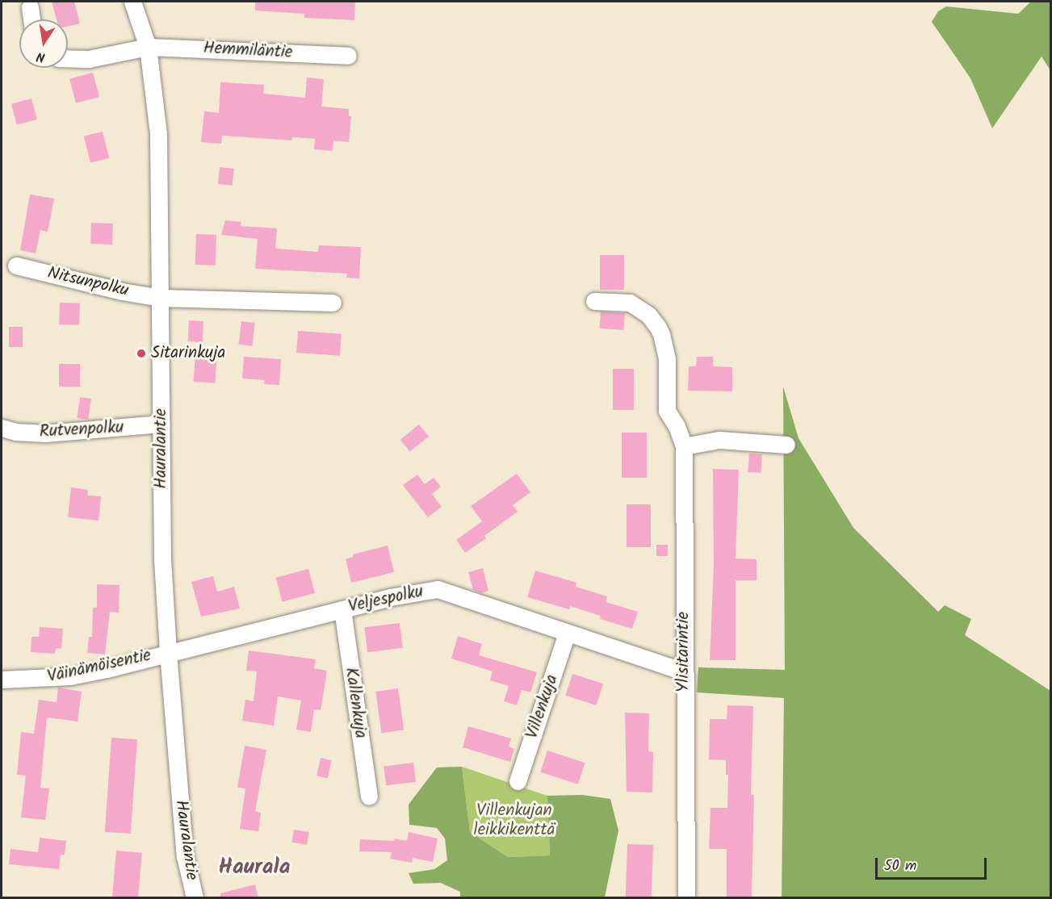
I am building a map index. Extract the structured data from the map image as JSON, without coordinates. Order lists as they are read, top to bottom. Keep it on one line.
{"streets":{"street":["Hemmiläntie","Nitsunpolku","Rutvenpolku","Hauralantie","Veljespolku","Ylisitarintie","Väinämöisentie","Kallenkuja","Villenkuja"]},"crossings":[["Hemmiläntie","Hauralantie"],["Nitsunpolku","Hauralantie"],["Rutvenpolku","Hauralantie"],["Hauralantie","Veljespolku"],["Hauralantie","Väinämöisentie"],["Veljespolku","Ylisitarintie"],["Veljespolku","Väinämöisentie"],["Veljespolku","Kallenkuja"],["Veljespolku","Villenkuja"]],"districts":["Haurala"],"parks":["Villenkujan leikkikenttä"],"places":["Sitarinkuja"],"scale_bar":"50 m","north":"bottom"}
